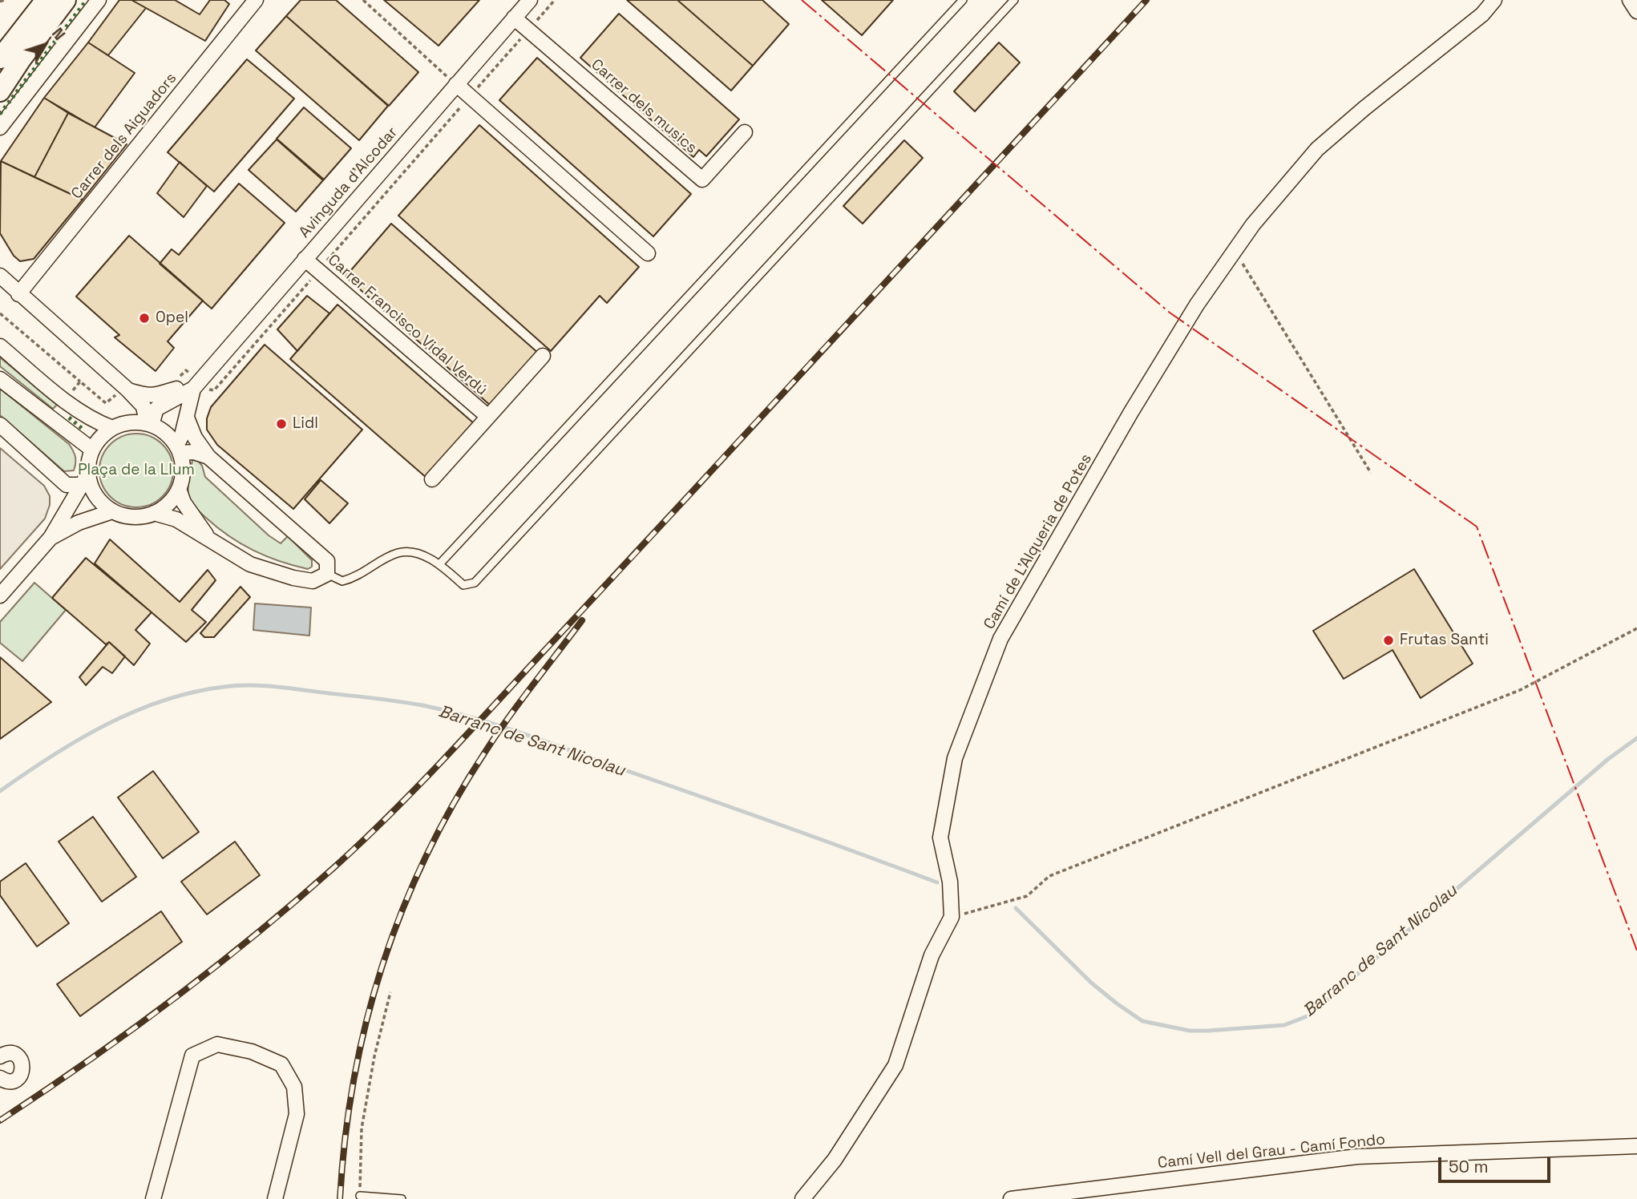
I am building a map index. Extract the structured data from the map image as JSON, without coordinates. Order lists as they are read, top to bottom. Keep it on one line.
{"streets":{"street":["Carrer dels musics","Carrer dels Aiguadors","Avinguda d'Alcodar","Carrer Francisco Vidal Verdú","Camí de L'Alqueria de Potes","Camí Vell del Grau - Camí Fondo"]},"crossings":[["Carrer dels musics","Avinguda d'Alcodar"],["Avinguda d'Alcodar","Carrer Francisco Vidal Verdú"]],"water":["Barranc de Sant Nicolau"],"parks":["Plaça de la Llum"],"places":["Opel","Lidl","Frutas Santi"],"scale_bar":"50 m","north":"top right"}
